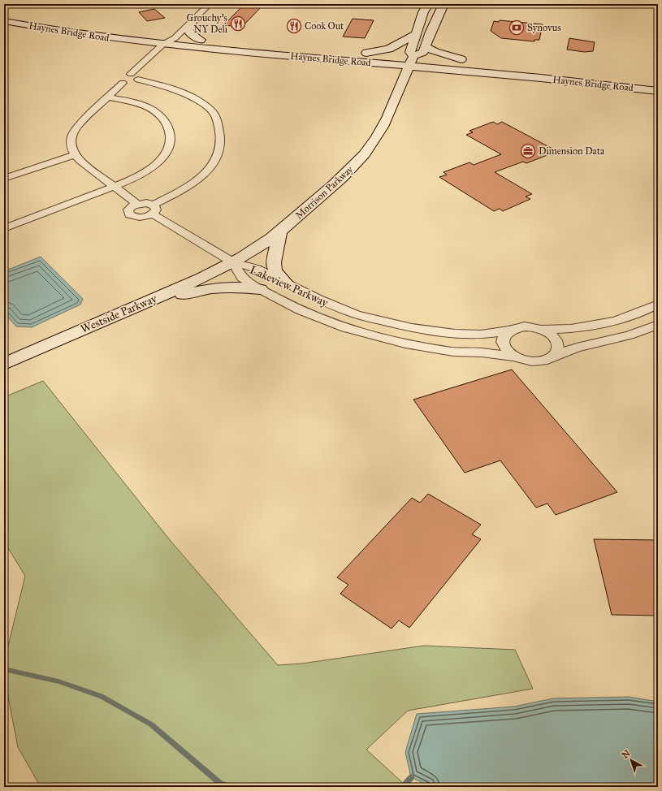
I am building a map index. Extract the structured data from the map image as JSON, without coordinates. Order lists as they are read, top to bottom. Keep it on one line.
{"streets":{"main road":["Haynes Bridge Road","Morrison Parkway","Westside Parkway"],"street":["Lakeview Parkway"]},"crossings":[["Haynes Bridge Road","Morrison Parkway"],["Morrison Parkway","Lakeview Parkway"],["Morrison Parkway","Westside Parkway"],["Lakeview Parkway","Westside Parkway"]],"places":{"restaurant":["Grouchy's NY Deli","Cook Out"],"bank":["Synovus"],"office":["Dimension Data"]},"north":"top left"}
